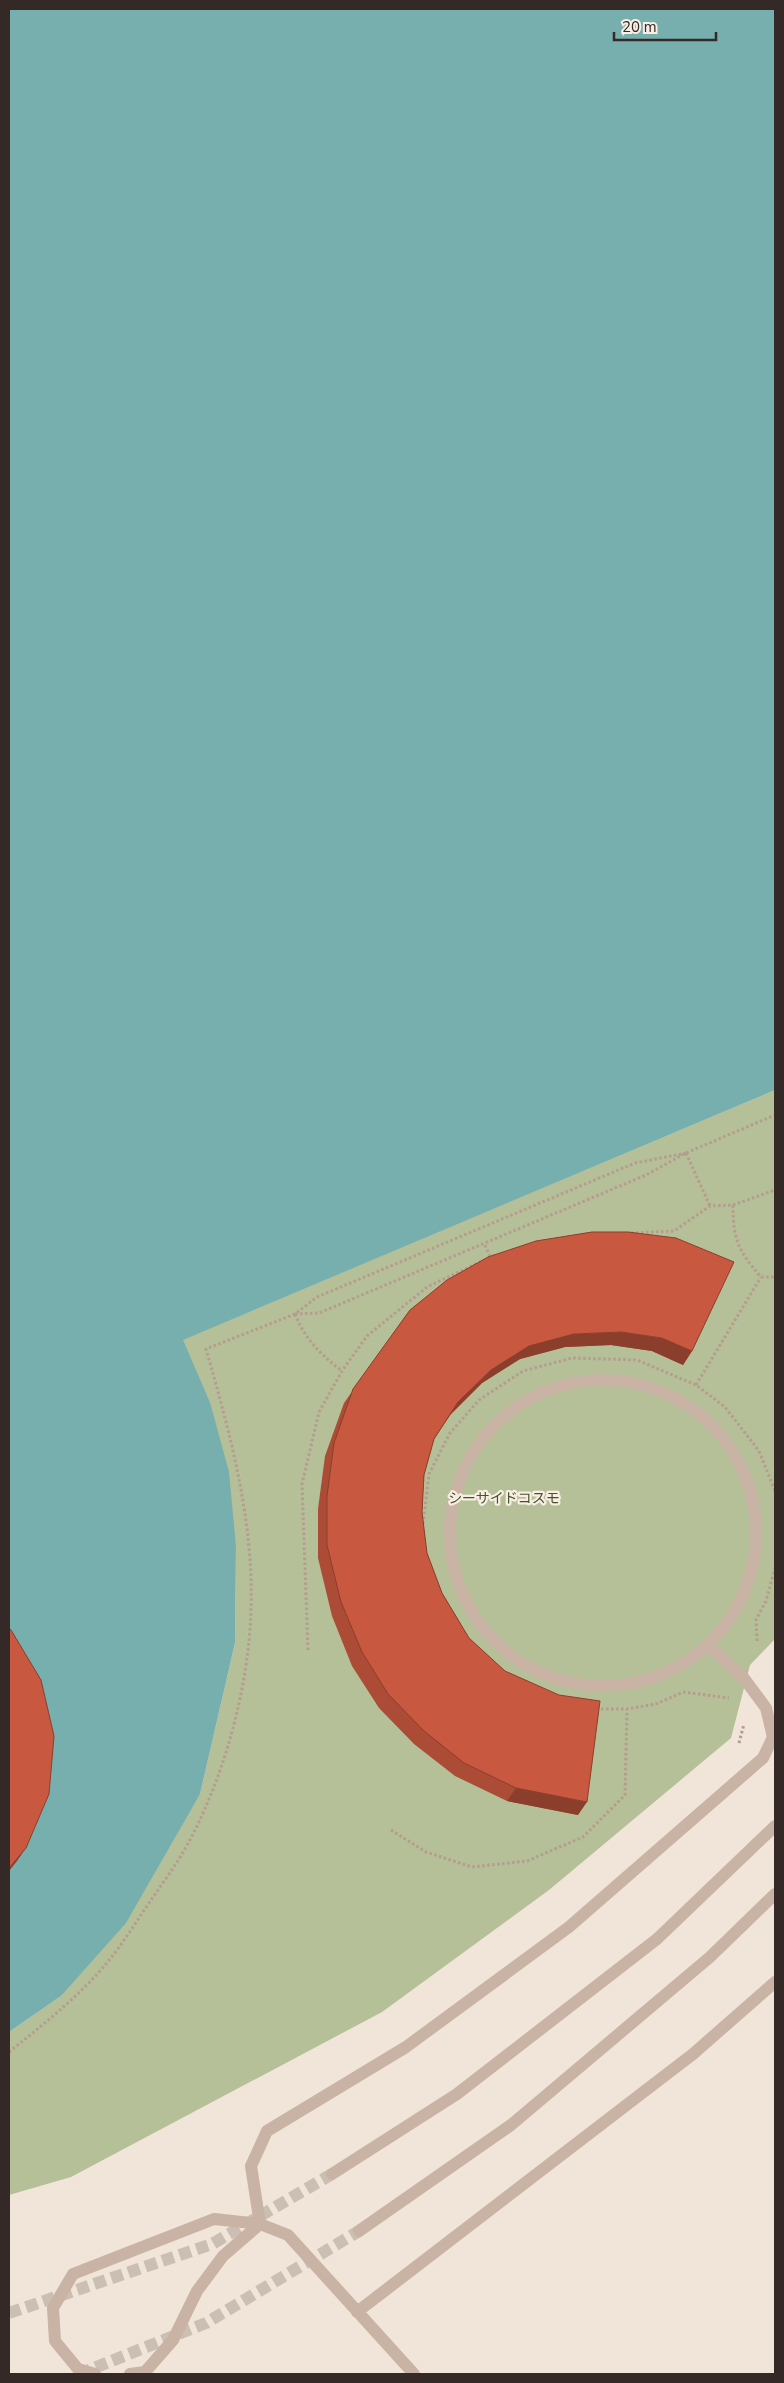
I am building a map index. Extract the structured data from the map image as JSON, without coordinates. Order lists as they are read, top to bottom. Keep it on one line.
{"parks":["シーサイドコスモ"],"scale_bar":"20 m"}
